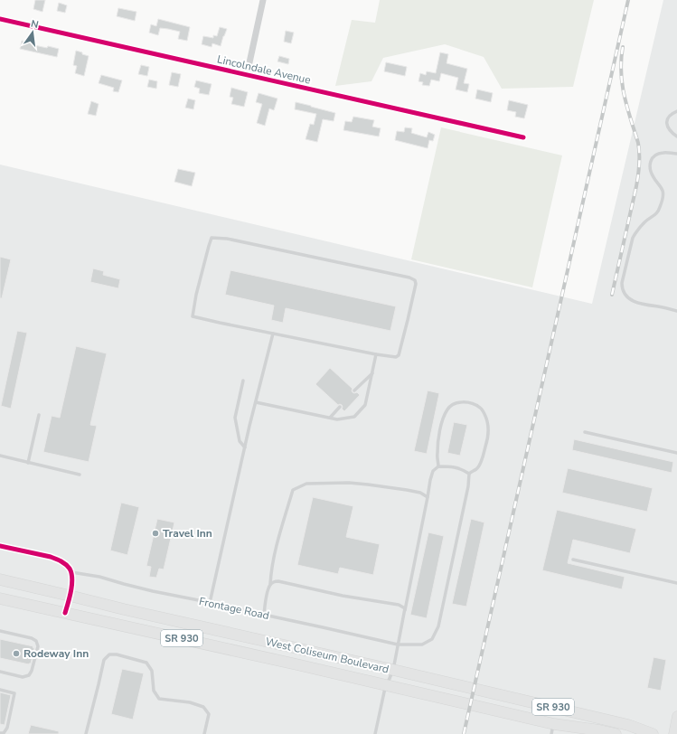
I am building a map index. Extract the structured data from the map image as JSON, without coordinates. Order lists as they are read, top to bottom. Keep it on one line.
{"streets":{"highway":["SR 930","West Coliseum Boulevard"],"street":["Lincolndale Avenue"],"lane":["Frontage Road"]},"places":["Travel Inn","Rodeway Inn"],"north":"top"}
